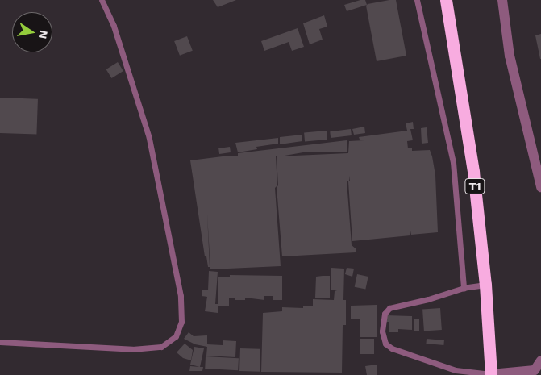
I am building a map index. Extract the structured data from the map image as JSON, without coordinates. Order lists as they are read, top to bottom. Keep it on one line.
{"streets":{"highway":["T1"]},"north":"right"}
